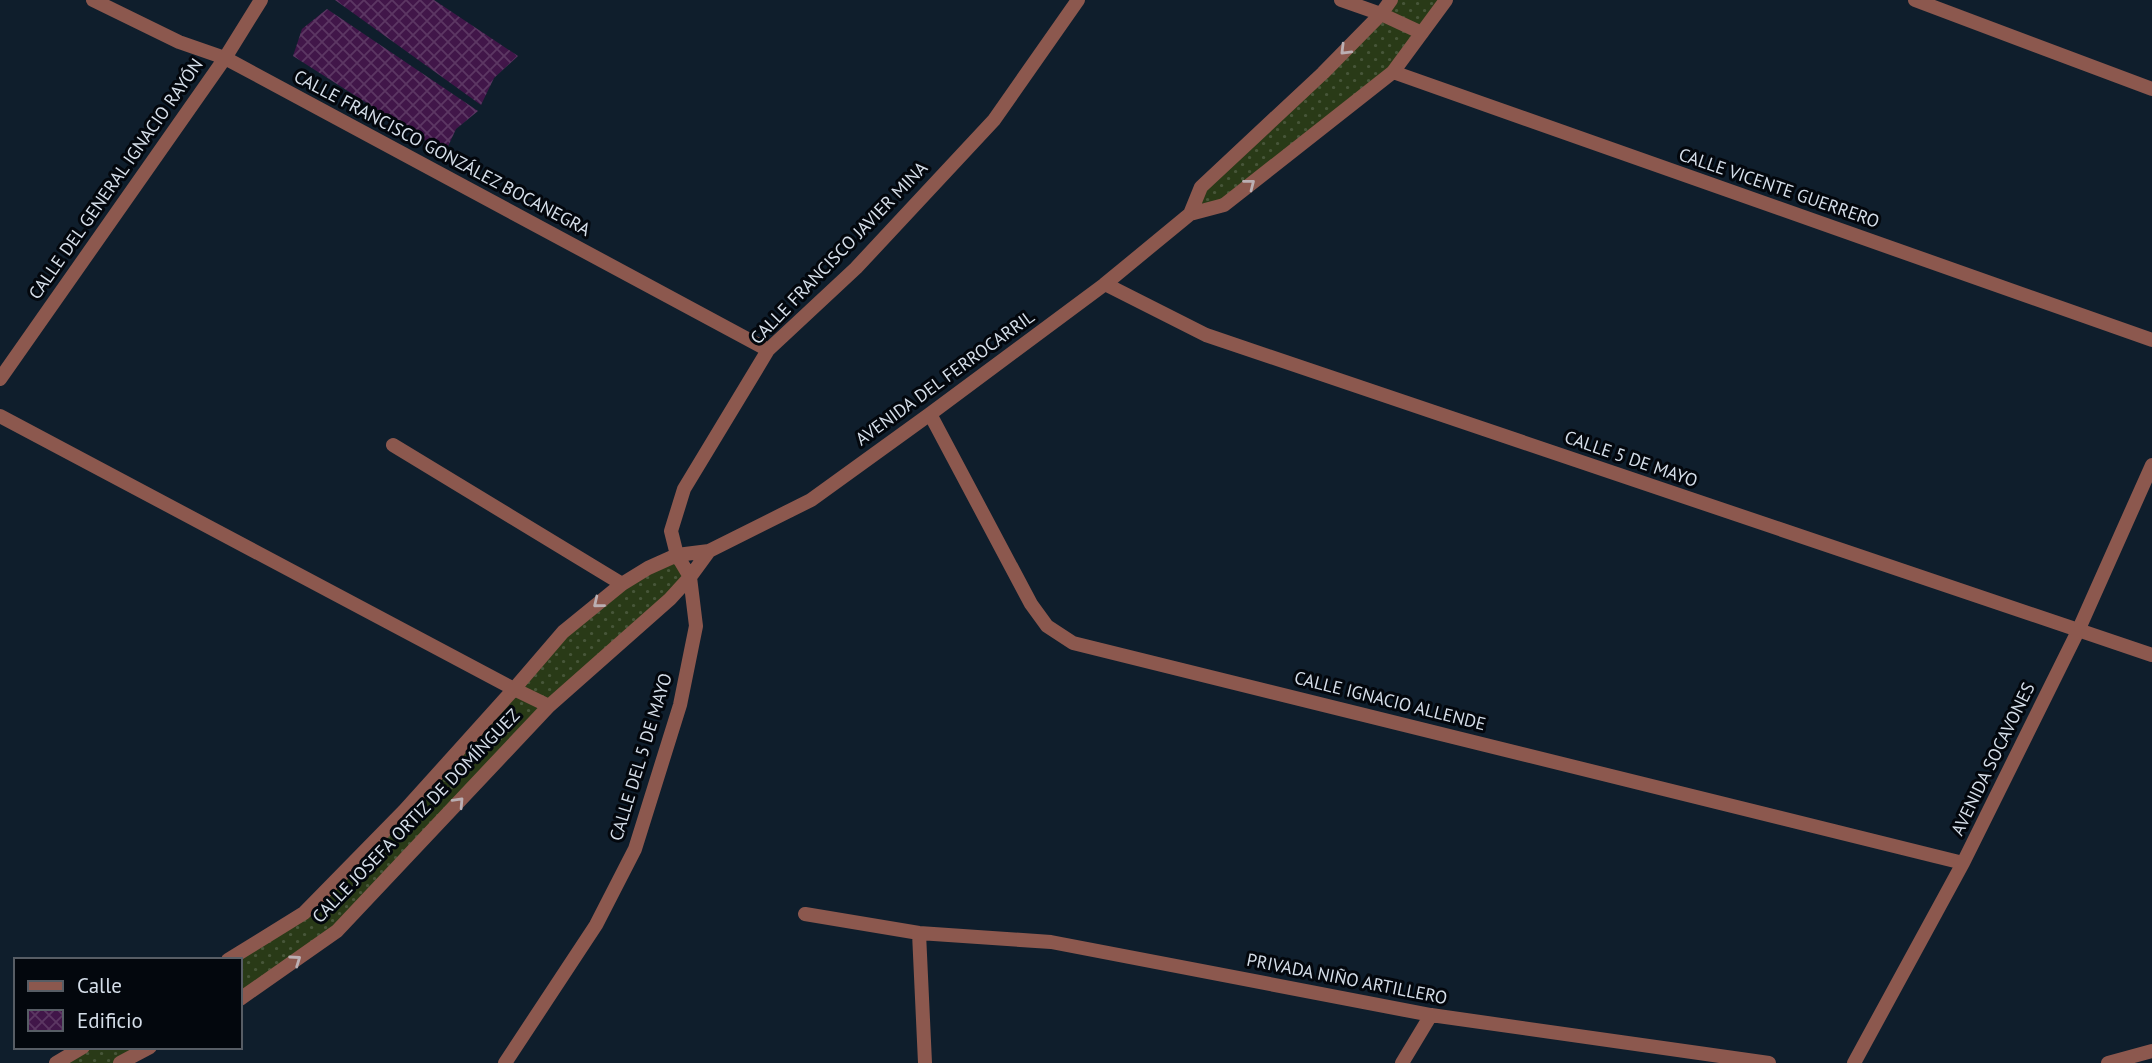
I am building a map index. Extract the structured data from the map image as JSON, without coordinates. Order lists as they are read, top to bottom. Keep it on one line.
{"streets":{"street":["CALLE FRANCISCO GONZÁLEZ BOCANEGRA","CALLE DEL GENERAL IGNACIO RAYÓN","CALLE VICENTE GUERRERO","CALLE FRANCISCO JAVIER MINA","AVENIDA DEL FERROCARRIL","CALLE 5 DE MAYO","CALLE IGNACIO ALLENDE","CALLE DEL 5 DE MAYO","AVENIDA SOCAVONES","CALLE JOSEFA ORTIZ DE DOMÍNGUEZ","PRIVADA NIÑO ARTILLERO"]},"crossings":[["CALLE FRANCISCO GONZÁLEZ BOCANEGRA","CALLE DEL GENERAL IGNACIO RAYÓN"],["CALLE FRANCISCO GONZÁLEZ BOCANEGRA","CALLE FRANCISCO JAVIER MINA"],["CALLE VICENTE GUERRERO","AVENIDA DEL FERROCARRIL"],["CALLE FRANCISCO JAVIER MINA","AVENIDA DEL FERROCARRIL"],["CALLE FRANCISCO JAVIER MINA","CALLE DEL 5 DE MAYO"],["AVENIDA DEL FERROCARRIL","CALLE 5 DE MAYO"],["AVENIDA DEL FERROCARRIL","CALLE IGNACIO ALLENDE"],["AVENIDA DEL FERROCARRIL","CALLE DEL 5 DE MAYO"],["AVENIDA DEL FERROCARRIL","CALLE JOSEFA ORTIZ DE DOMÍNGUEZ"],["CALLE 5 DE MAYO","AVENIDA SOCAVONES"],["CALLE IGNACIO ALLENDE","AVENIDA SOCAVONES"]],"legend":["Calle","Edificio"]}
